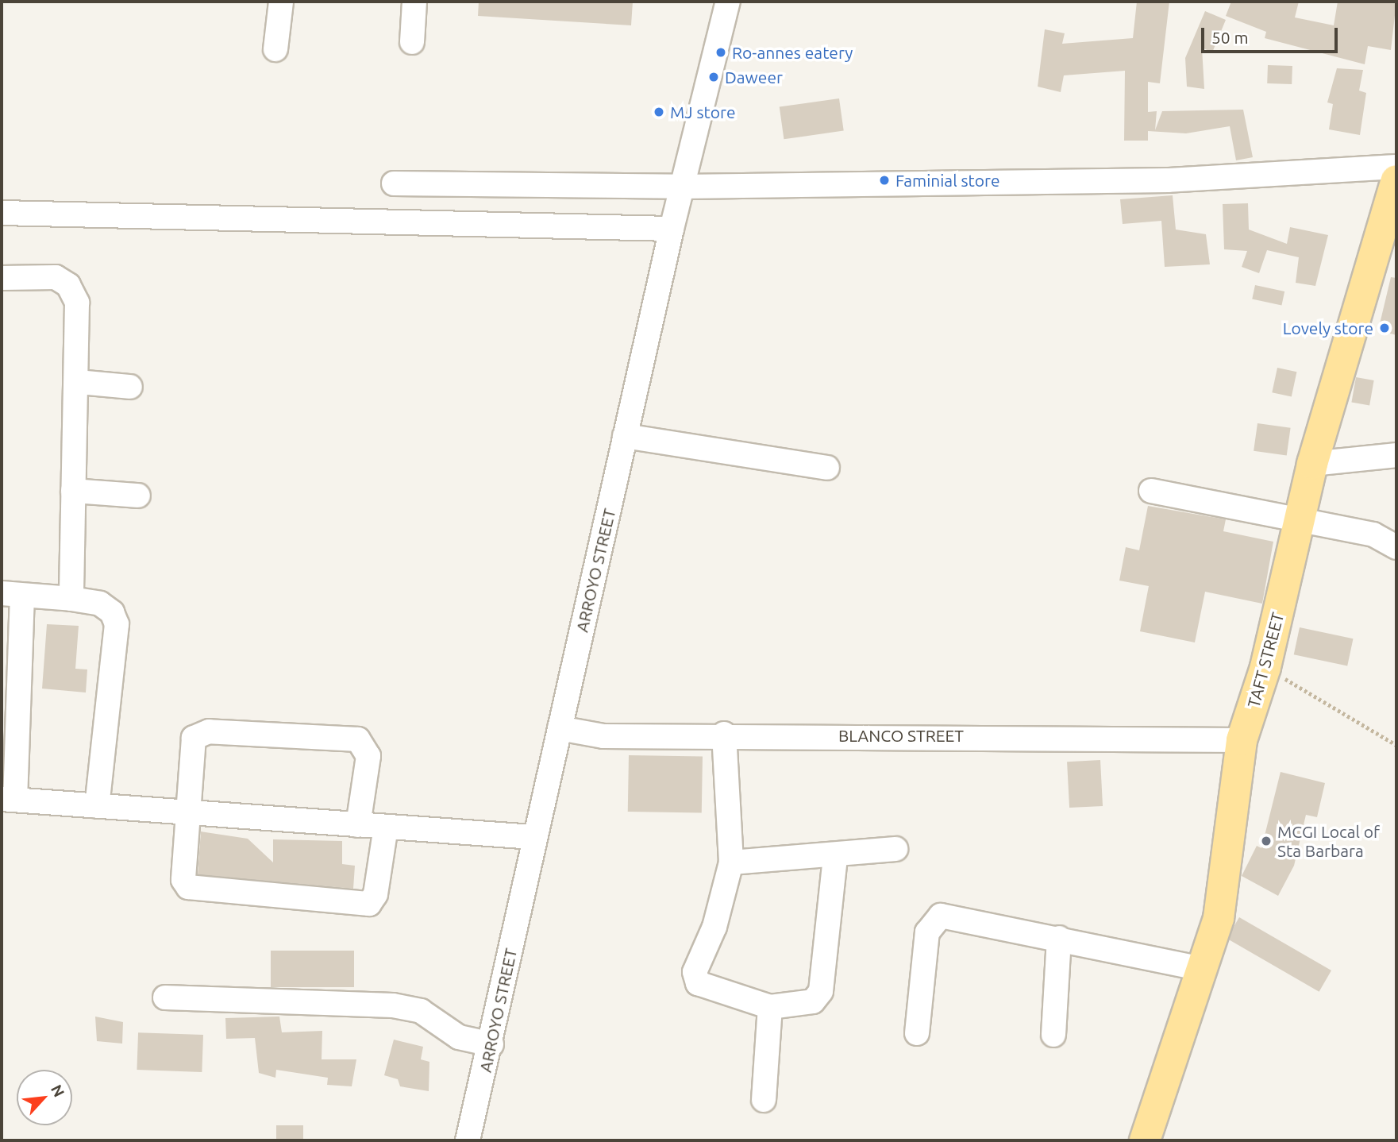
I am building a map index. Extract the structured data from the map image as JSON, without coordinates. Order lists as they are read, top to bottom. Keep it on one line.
{"streets":{"main road":["TAFT STREET"],"street":["ARROYO STREET","BLANCO STREET"]},"crossings":[["ARROYO STREET","BLANCO STREET"],["TAFT STREET","BLANCO STREET"]],"places":["Ro-annes eatery","Daweer","MJ store","Faminial store","Lovely store","MCGI Local of Sta Barbara"],"scale_bar":"50 m","north":"top right"}
